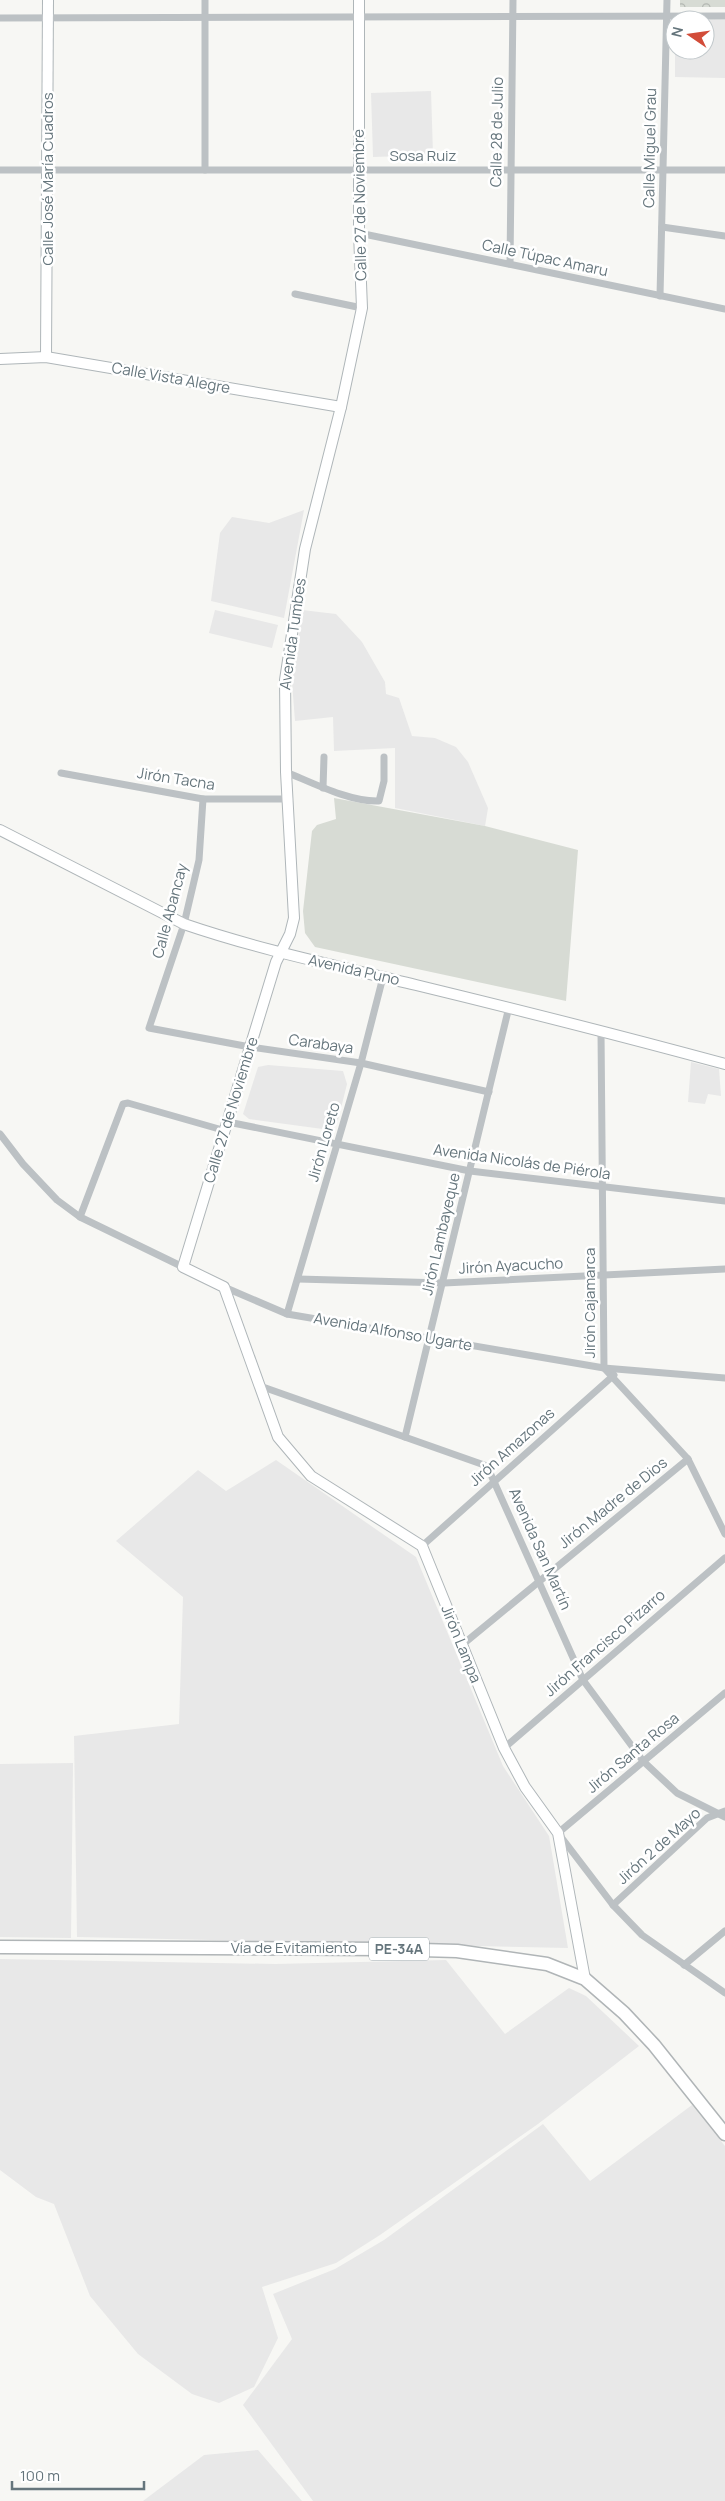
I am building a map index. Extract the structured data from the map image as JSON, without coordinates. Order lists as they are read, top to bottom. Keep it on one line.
{"streets":{"highway":["Vía de Evitamiento","PE-34A"],"street":["Calle 28 de Julio","Calle Miguel Grau","Sosa Ruiz","Calle José María Cuadros","Calle 27 de Noviembre","Calle Túpac Amaru","Calle Vista Alegre","Avenida Tumbes","Jirón Tacna","Calle Abancay","Avenida Puno","Carabaya","Jirón Loreto","Avenida Nicolás de Piérola","Jirón Lambayeque","Jirón Ayacucho","Jirón Cajamarca","Avenida Alfonso Ugarte","Jirón Amazonas","Jirón Madre de Dios","Avenida San Martín","Jirón Francisco Pizarro","Jirón Lampa","Jirón Santa Rosa","Jirón 2 de Mayo"]},"crossings":[["Calle 28 de Julio","Sosa Ruiz"],["Calle 28 de Julio","Calle Túpac Amaru"],["Calle Miguel Grau","Sosa Ruiz"],["Calle Miguel Grau","Calle Túpac Amaru"],["Sosa Ruiz","Calle José María Cuadros"],["Sosa Ruiz","Calle 27 de Noviembre"],["Calle José María Cuadros","Calle Vista Alegre"],["Calle 27 de Noviembre","Calle Túpac Amaru"],["Calle 27 de Noviembre","Calle Vista Alegre"],["Calle 27 de Noviembre","Avenida Tumbes"],["Calle 27 de Noviembre","Avenida Puno"],["Calle 27 de Noviembre","Carabaya"],["Calle 27 de Noviembre","Avenida Nicolás de Piérola"],["Calle 27 de Noviembre","Avenida Alfonso Ugarte"],["Calle Vista Alegre","Avenida Tumbes"],["Avenida Tumbes","Jirón Tacna"],["Avenida Tumbes","Avenida Puno"],["Jirón Tacna","Calle Abancay"],["Calle Abancay","Avenida Puno"],["Calle Abancay","Carabaya"],["Avenida Puno","Jirón Loreto"],["Avenida Puno","Jirón Lambayeque"],["Avenida Puno","Jirón Cajamarca"],["Carabaya","Jirón Loreto"],["Carabaya","Jirón Lambayeque"],["Jirón Loreto","Avenida Nicolás de Piérola"],["Jirón Loreto","Jirón Ayacucho"],["Jirón Loreto","Avenida Alfonso Ugarte"],["Avenida Nicolás de Piérola","Jirón Lambayeque"],["Avenida Nicolás de Piérola","Jirón Cajamarca"],["Avenida Nicolás de Piérola","Avenida Alfonso Ugarte"],["Jirón Lambayeque","Jirón Ayacucho"],["Jirón Lambayeque","Avenida Alfonso Ugarte"],["Jirón Lambayeque","Avenida San Martín"],["Jirón Ayacucho","Jirón Cajamarca"],["Jirón Cajamarca","Avenida Alfonso Ugarte"],["Jirón Cajamarca","Jirón Amazonas"],["Jirón Cajamarca","Jirón Madre de Dios"],["Avenida Alfonso Ugarte","Jirón Amazonas"],["Jirón Amazonas","Avenida San Martín"],["Jirón Amazonas","Jirón Lampa"],["Jirón Madre de Dios","Avenida San Martín"],["Jirón Madre de Dios","Jirón Lampa"],["Avenida San Martín","Jirón Francisco Pizarro"],["Avenida San Martín","Jirón Santa Rosa"],["Avenida San Martín","Jirón 2 de Mayo"],["Jirón Francisco Pizarro","Jirón Lampa"],["Jirón Lampa","Jirón Santa Rosa"],["Jirón Lampa","Jirón 2 de Mayo"]],"scale_bar":"100 m","north":"left"}
